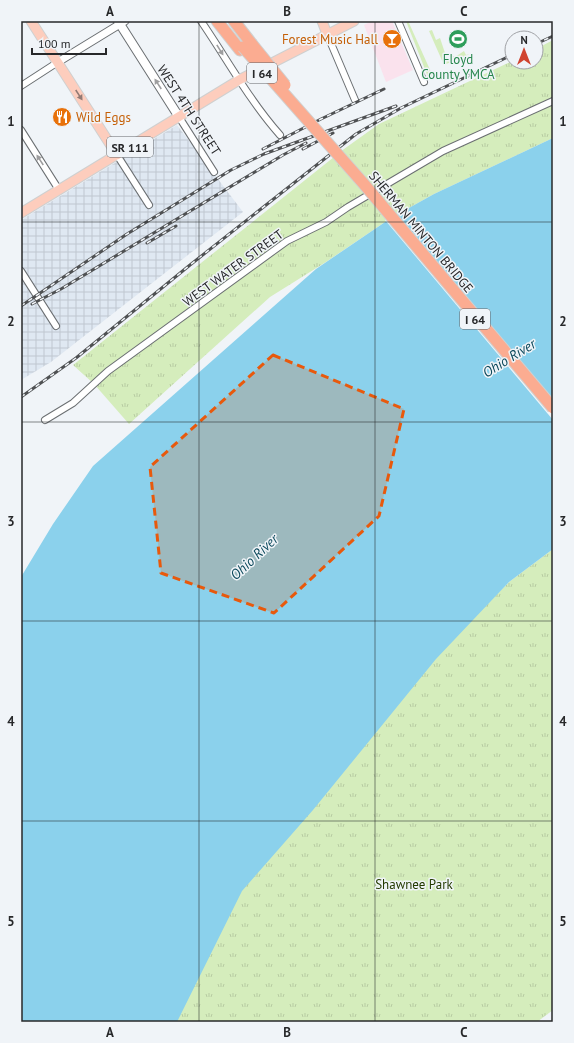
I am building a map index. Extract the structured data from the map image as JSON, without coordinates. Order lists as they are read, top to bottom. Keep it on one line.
{"streets":{"highway":["I 64","SHERMAN MINTON BRIDGE"],"main road":["WEST 4TH STREET","SR 111"],"street":["WEST WATER STREET"]},"crossings":[["I 64","SHERMAN MINTON BRIDGE"],["WEST 4TH STREET","SR 111"]],"one_way":["WEST 4TH STREET"],"water":["Ohio River"],"parks":["Shawnee Park"],"places":{"bar":["Forest Music Hall"],"sports":["Floyd County YMCA"],"restaurant":["Wild Eggs"]},"scale_bar":"100 m","north":"top","grid":{"columns":["A","B","C"],"rows":["1","2","3","4","5"]}}
